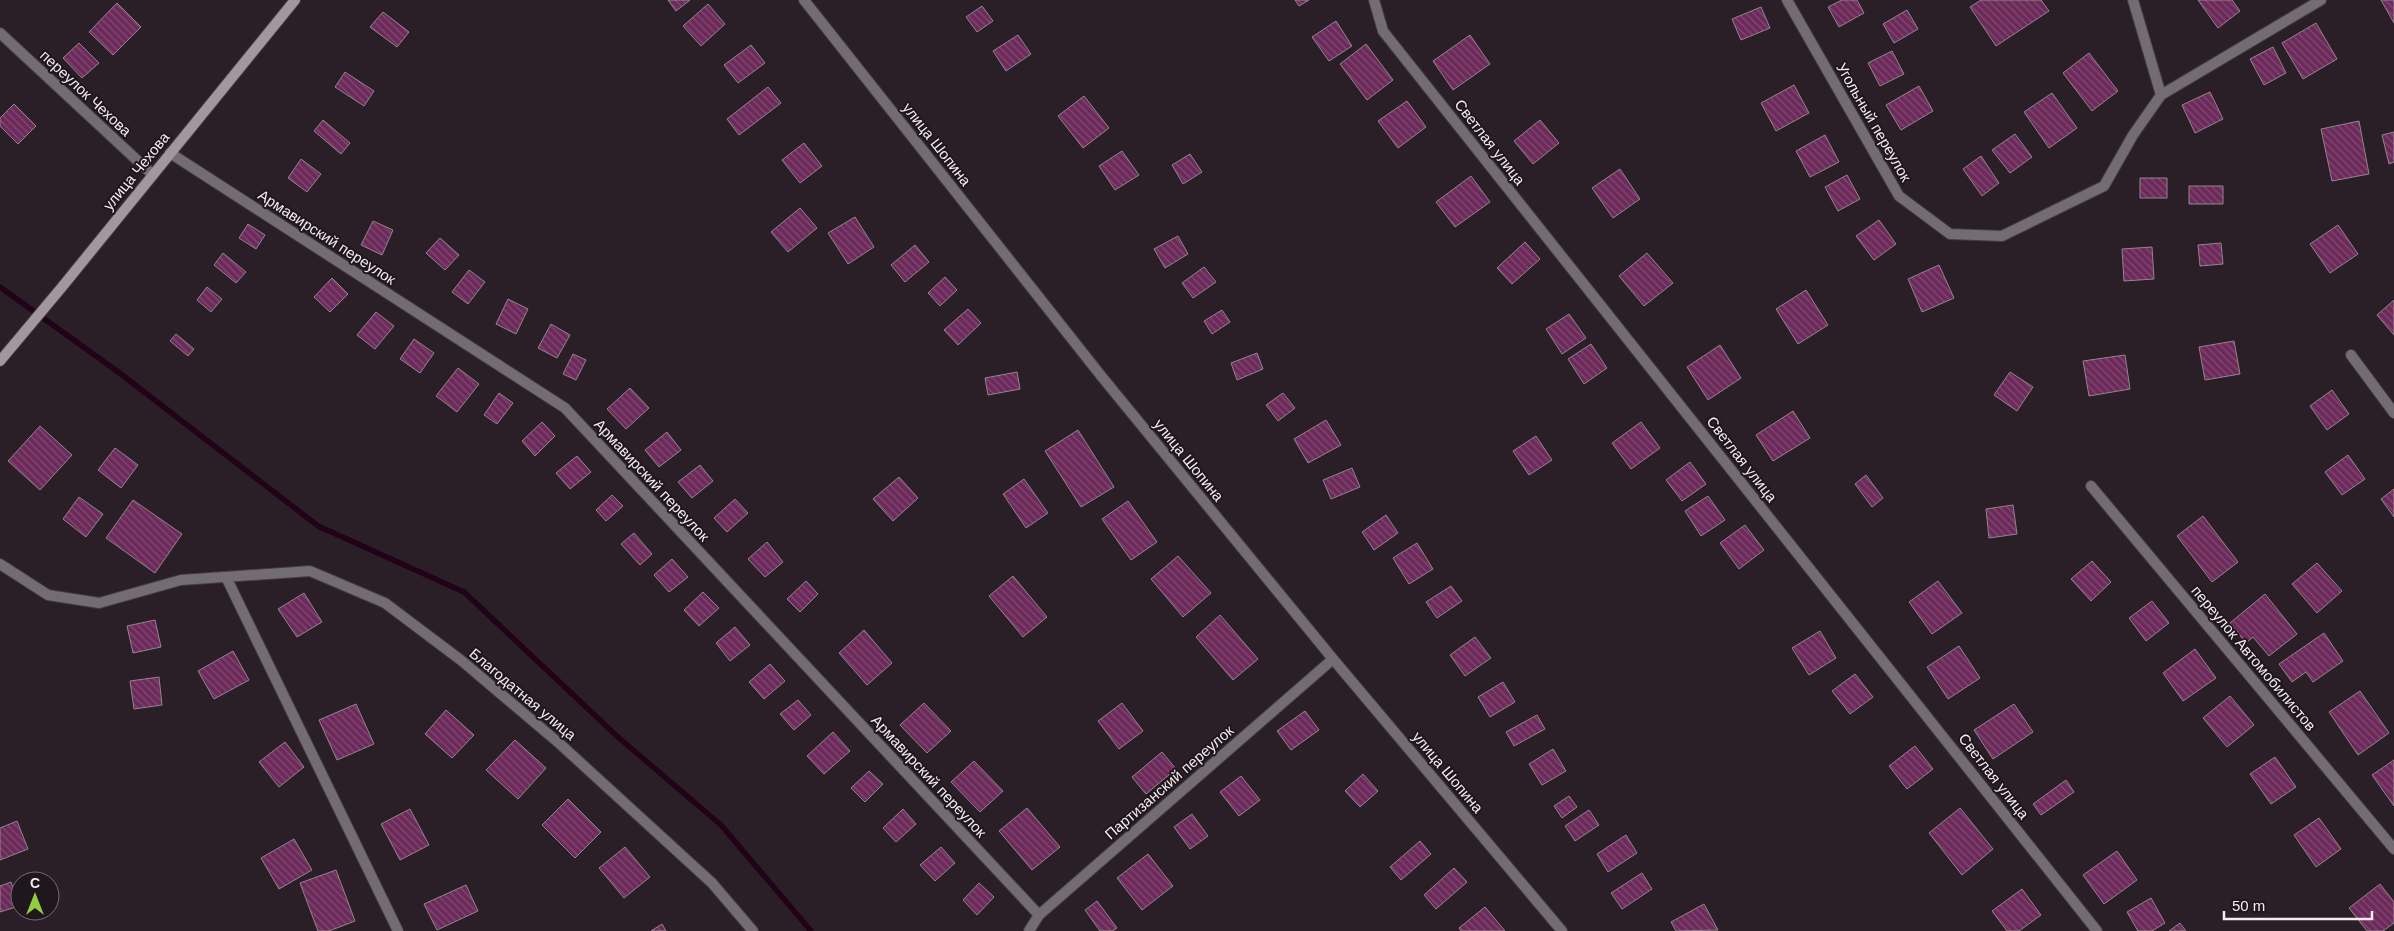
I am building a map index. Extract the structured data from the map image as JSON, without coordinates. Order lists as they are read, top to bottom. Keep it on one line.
{"streets":{"main road":["улица Чехова"],"street":["переулок Чехова","Угольный переулок","Светлая улица","улица Шопина","Армавирский переулок","переулок Автомобилистов","Благодатная улица","Партизанский переулок"]},"crossings":[["переулок Чехова","улица Чехова"],["улица Шопина","Партизанский переулок"],["улица Чехова","Армавирский переулок"],["Армавирский переулок","Партизанский переулок"]],"scale_bar":"50 m","north":"top"}
